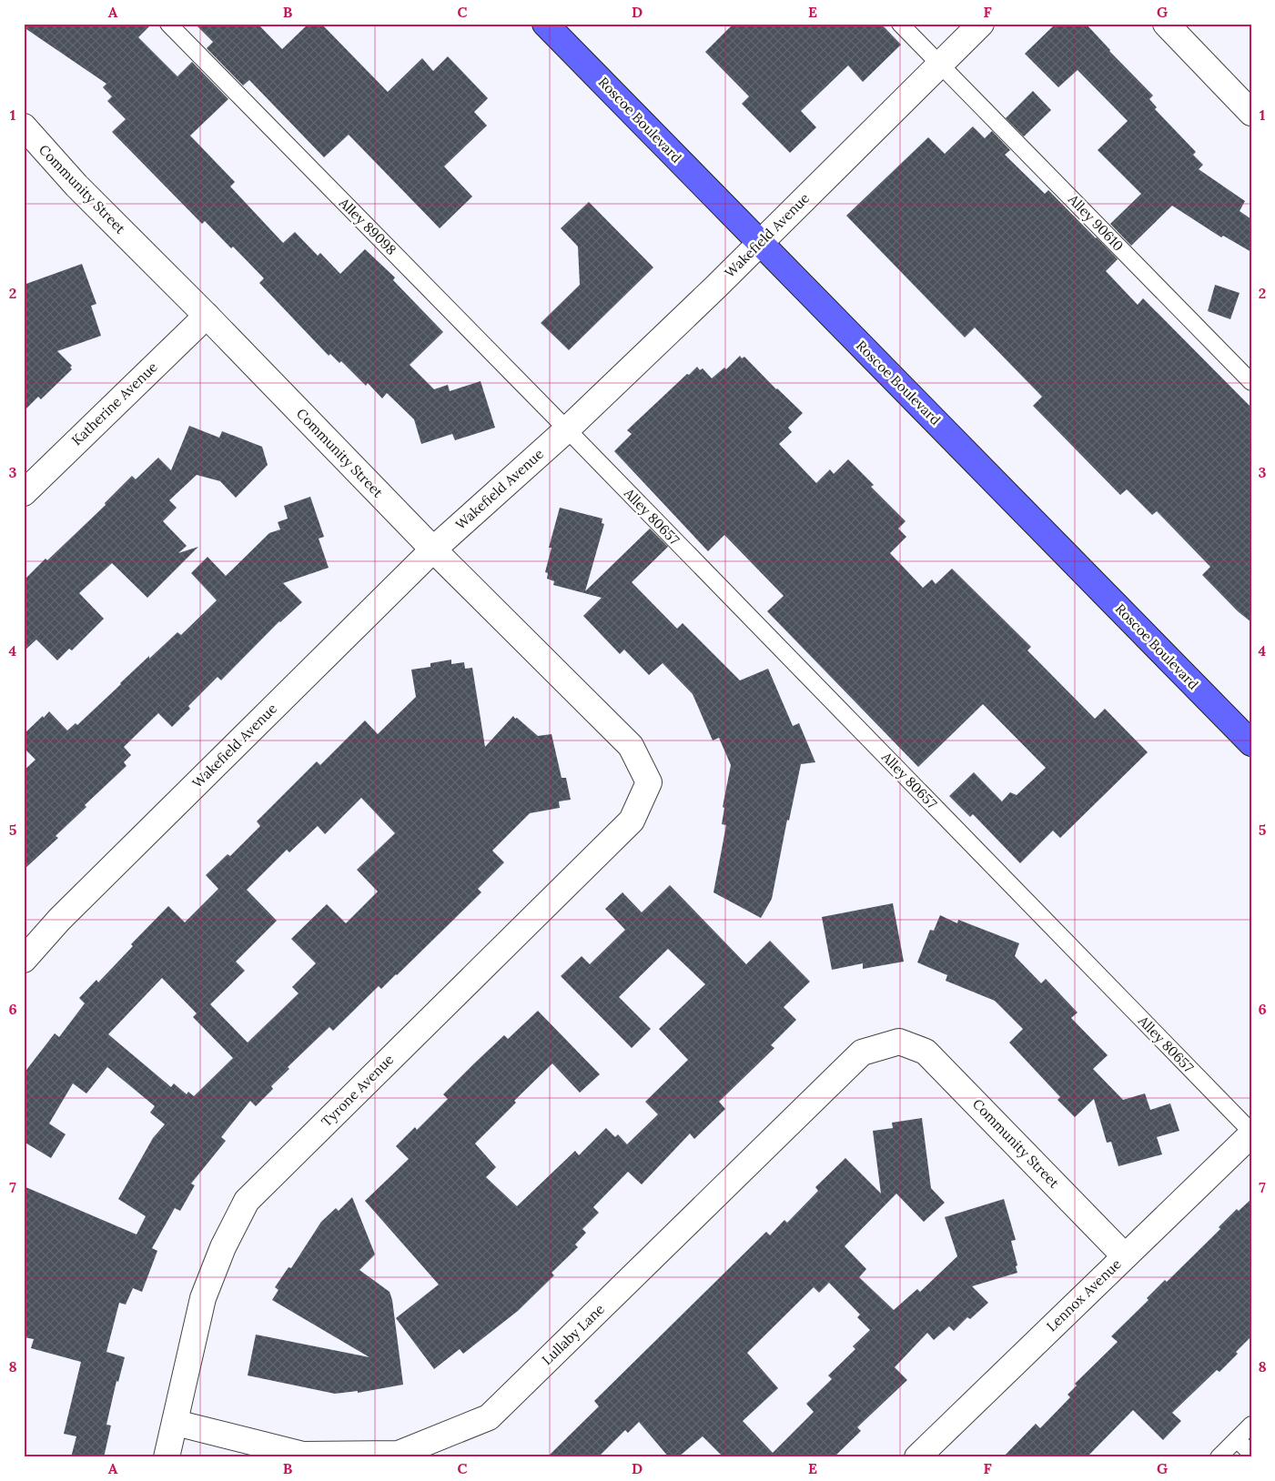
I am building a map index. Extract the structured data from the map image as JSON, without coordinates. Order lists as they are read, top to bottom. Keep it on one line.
{"streets":{"main road":["Roscoe Boulevard"],"street":["Community Street","Wakefield Avenue","Katherine Avenue","Tyrone Avenue","Lennox Avenue","Lullaby Lane"],"lane":["Alley 90610","Alley 89098","Alley 80657"]},"crossings":[["Roscoe Boulevard","Wakefield Avenue"],["Community Street","Wakefield Avenue"],["Community Street","Katherine Avenue"],["Community Street","Tyrone Avenue"],["Community Street","Lennox Avenue"],["Community Street","Lullaby Lane"],["Alley 90610","Wakefield Avenue"],["Alley 89098","Wakefield Avenue"],["Alley 89098","Alley 80657"],["Wakefield Avenue","Alley 80657"],["Alley 80657","Lennox Avenue"],["Tyrone Avenue","Lullaby Lane"]],"grid":{"columns":["A","B","C","D","E","F","G"],"rows":["1","2","3","4","5","6","7","8"]}}
